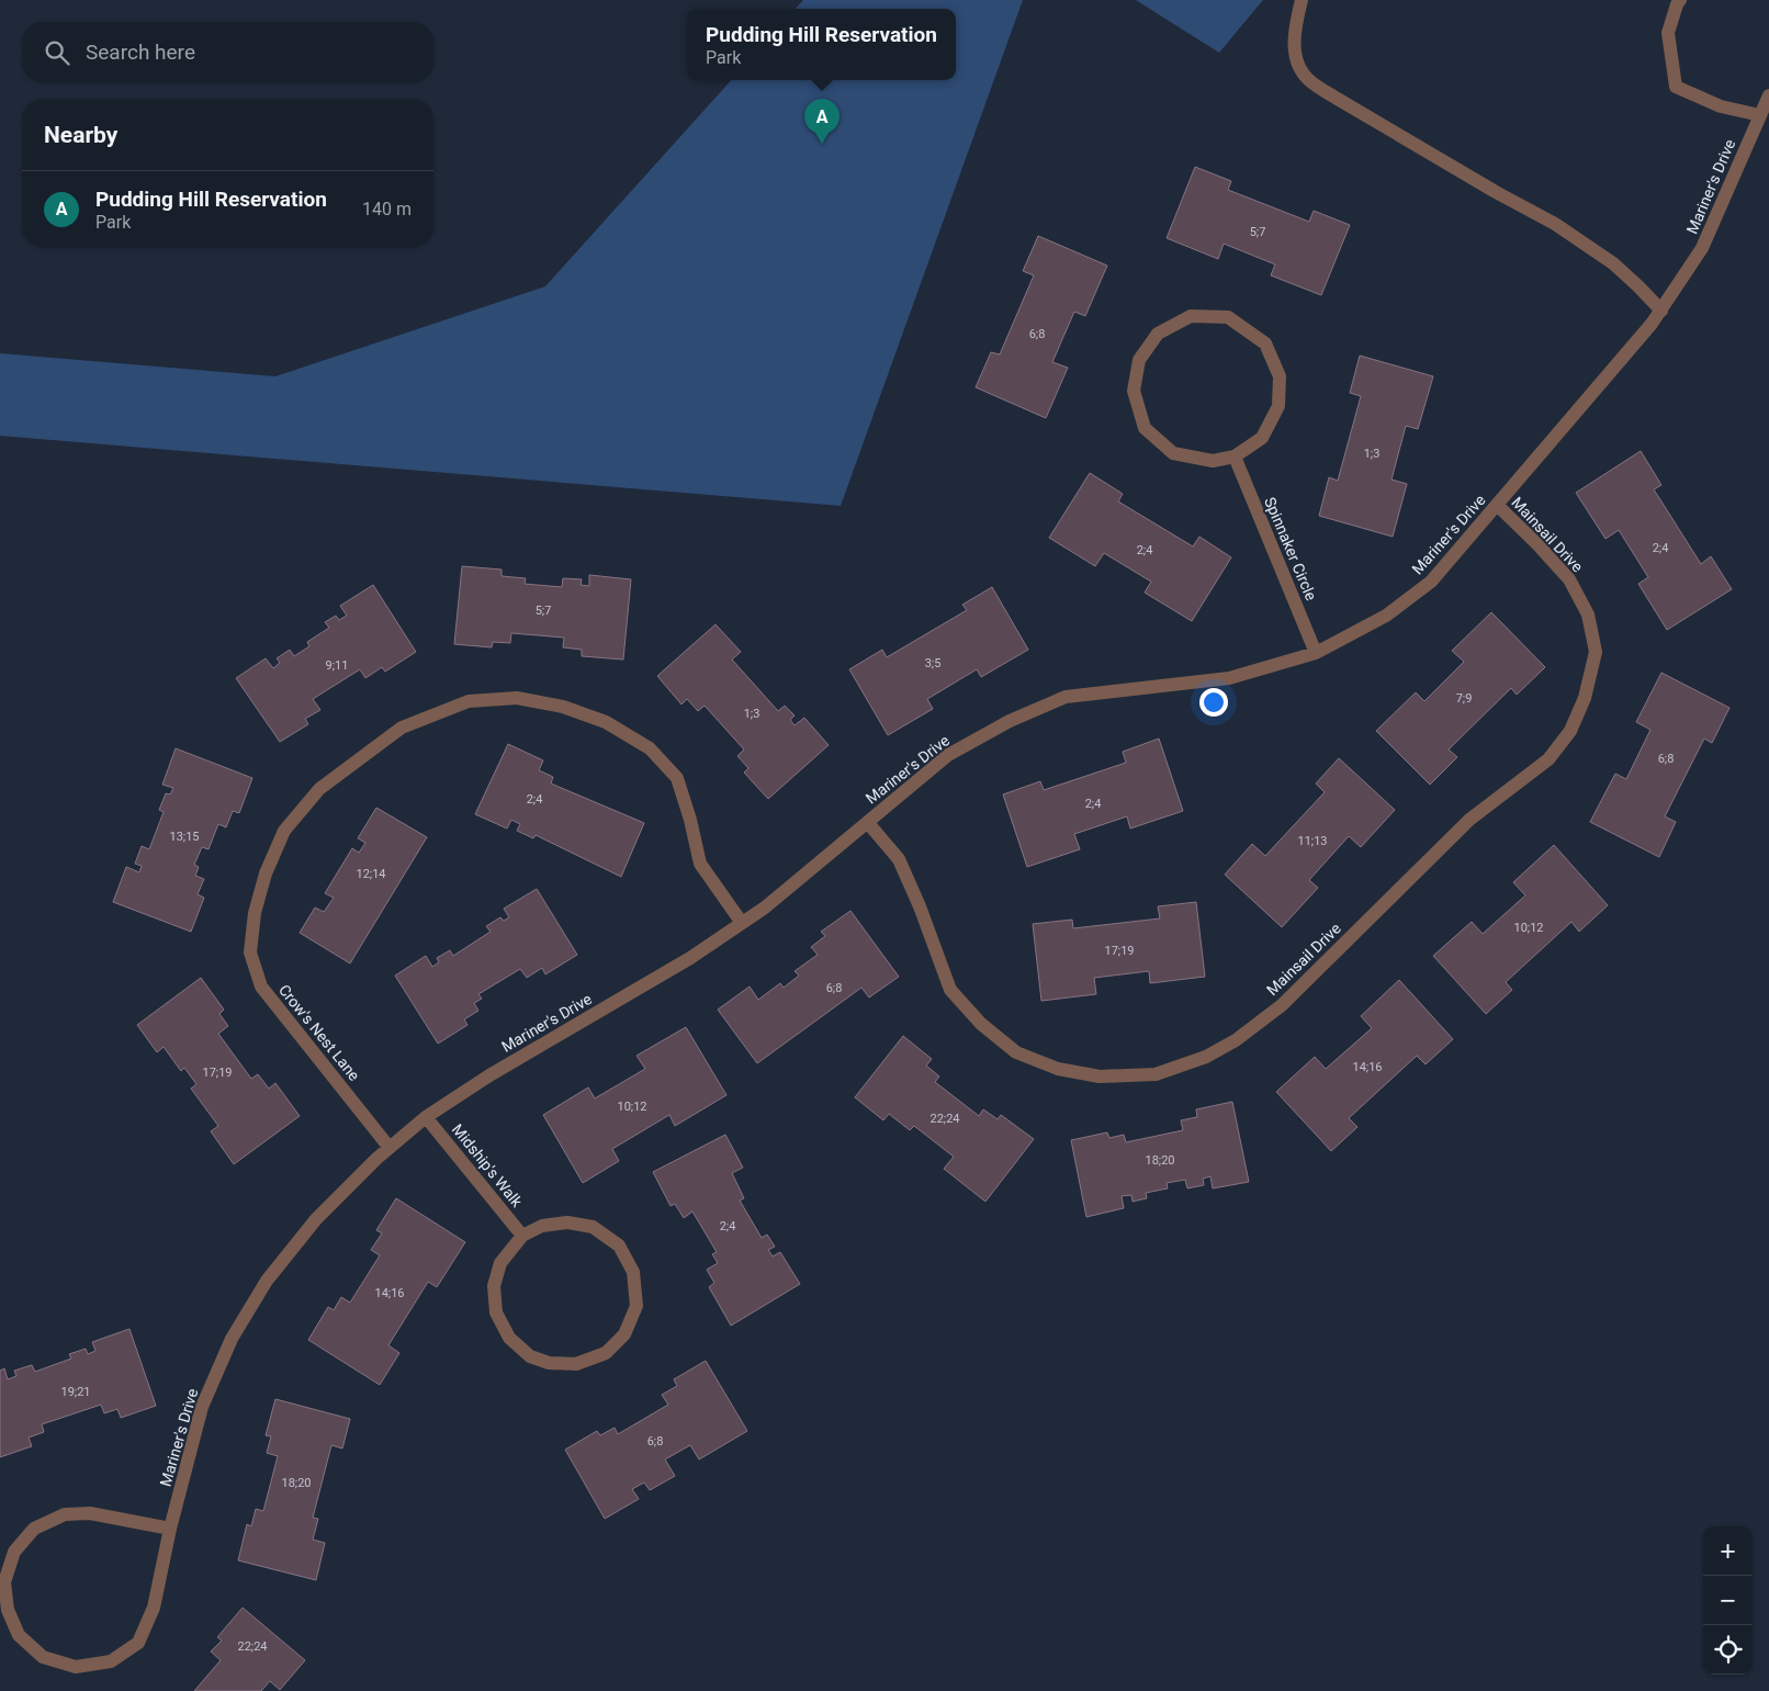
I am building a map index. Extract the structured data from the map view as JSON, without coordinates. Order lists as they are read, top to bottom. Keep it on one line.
{"streets":{"street":["Mariner's Drive","Mainsail Drive","Spinnaker Circle","Crow's Nest Lane","Midship's Walk"]},"crossings":[["Mariner's Drive","Mainsail Drive"],["Mariner's Drive","Spinnaker Circle"],["Mariner's Drive","Crow's Nest Lane"],["Mariner's Drive","Midship's Walk"]],"house_numbers":["5;7","6;8","1;3","2;4","2;4","5;7","3;5","9;11","7;9","1;3","6;8","2;4","2;4","13;15","11;13","12;14","10;12","17;19","6;8","14;16","17;19","10;12","22;24","18;20","2;4","14;16","19;21","6;8","18;20","22;24"],"page":{"popup":["Pudding Hill Reservation","Park"],"search":"Search here","pins":"A","heading":"Nearby","list":[{"mark":"A","name":"Pudding Hill Reservation","note":"Park","value":"140 m"}],"map_buttons":["+","−"]}}
